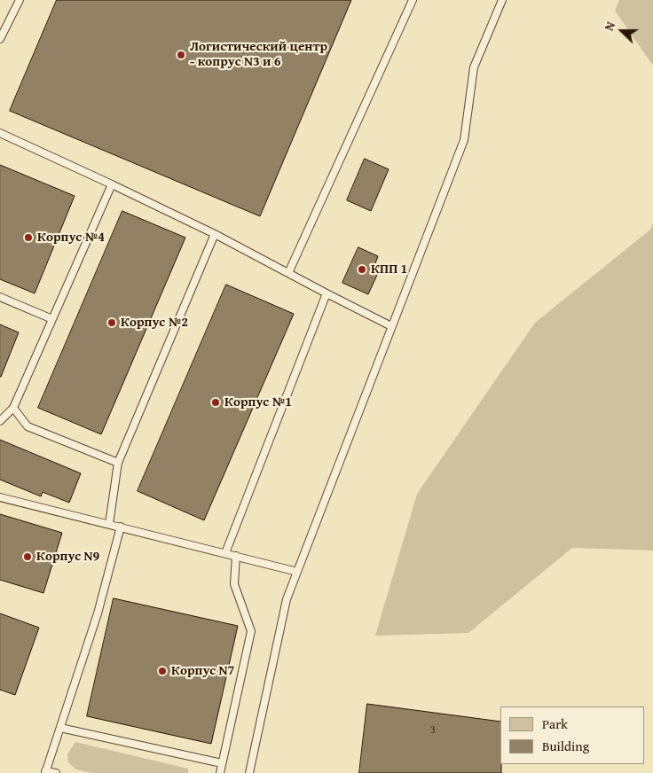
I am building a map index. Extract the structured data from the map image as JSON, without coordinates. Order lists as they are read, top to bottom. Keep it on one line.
{"places":["Логистический центр - копрус N3 и 6","Корпус №4","КПП 1","Корпус №2","Корпус №1","Корпус N9","Корпус N7"],"house_numbers":["3"],"legend":["Park","Building"],"north":"left"}
